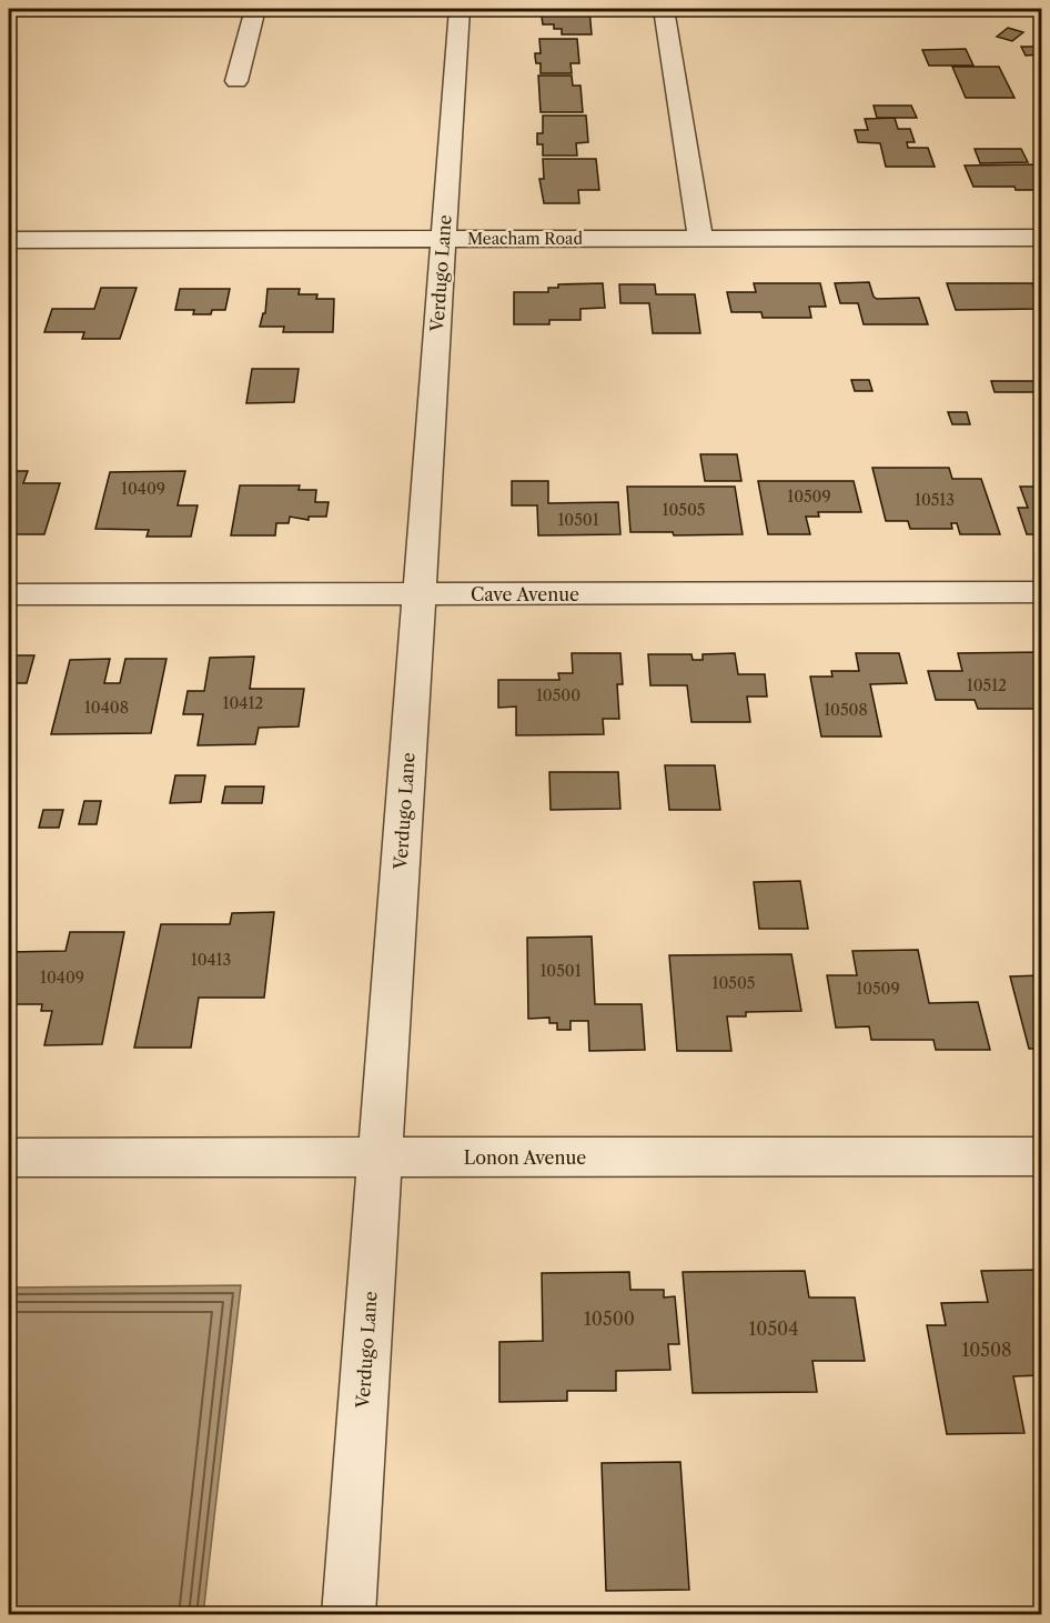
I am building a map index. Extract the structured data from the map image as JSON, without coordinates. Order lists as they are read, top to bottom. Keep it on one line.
{"streets":{"street":["Meacham Road","Verdugo Lane","Cave Avenue","Lonon Avenue"]},"crossings":[["Meacham Road","Verdugo Lane"],["Verdugo Lane","Cave Avenue"],["Verdugo Lane","Lonon Avenue"]],"house_numbers":["10409","10509","10513","10505","10501","10512","10500","10412","10408","10508","10413","10501","10409","10505","10509","10500","10504","10508"]}
